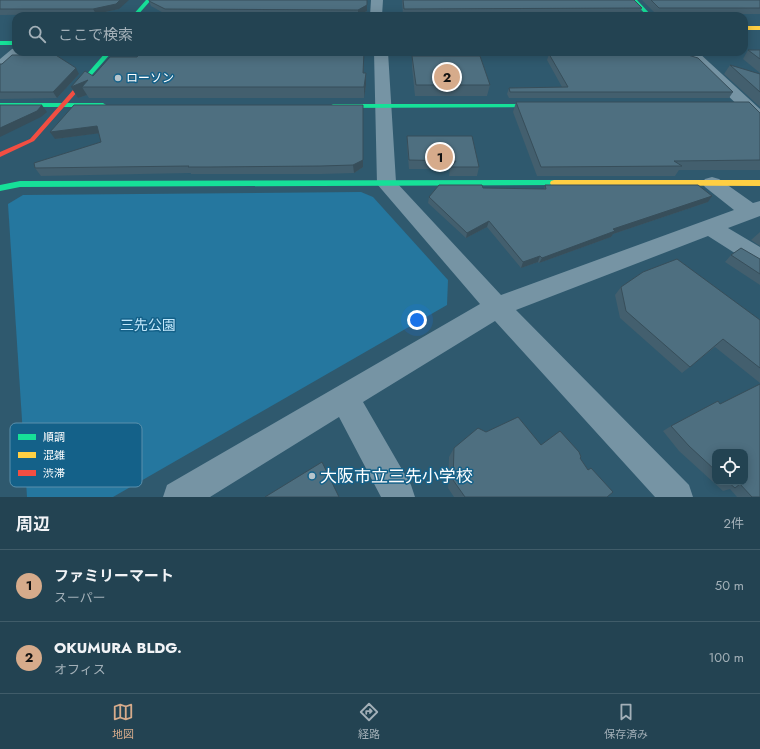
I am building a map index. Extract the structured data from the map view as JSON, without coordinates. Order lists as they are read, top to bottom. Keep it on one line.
{"parks":["三先公園"],"places":["ローソン","大阪市立三先小学校"],"legend":["順調","混雑","渋滞"],"page":{"search":"ここで検索","pins":["2","1"],"heading":["周辺","2件"],"list":[{"mark":"1","name":"ファミリーマート","note":"スーパー","value":"50 m"},{"mark":"2","name":"OKUMURA BLDG.","note":"オフィス","value":"100 m"}],"nav":["地図","経路","保存済み"]}}
